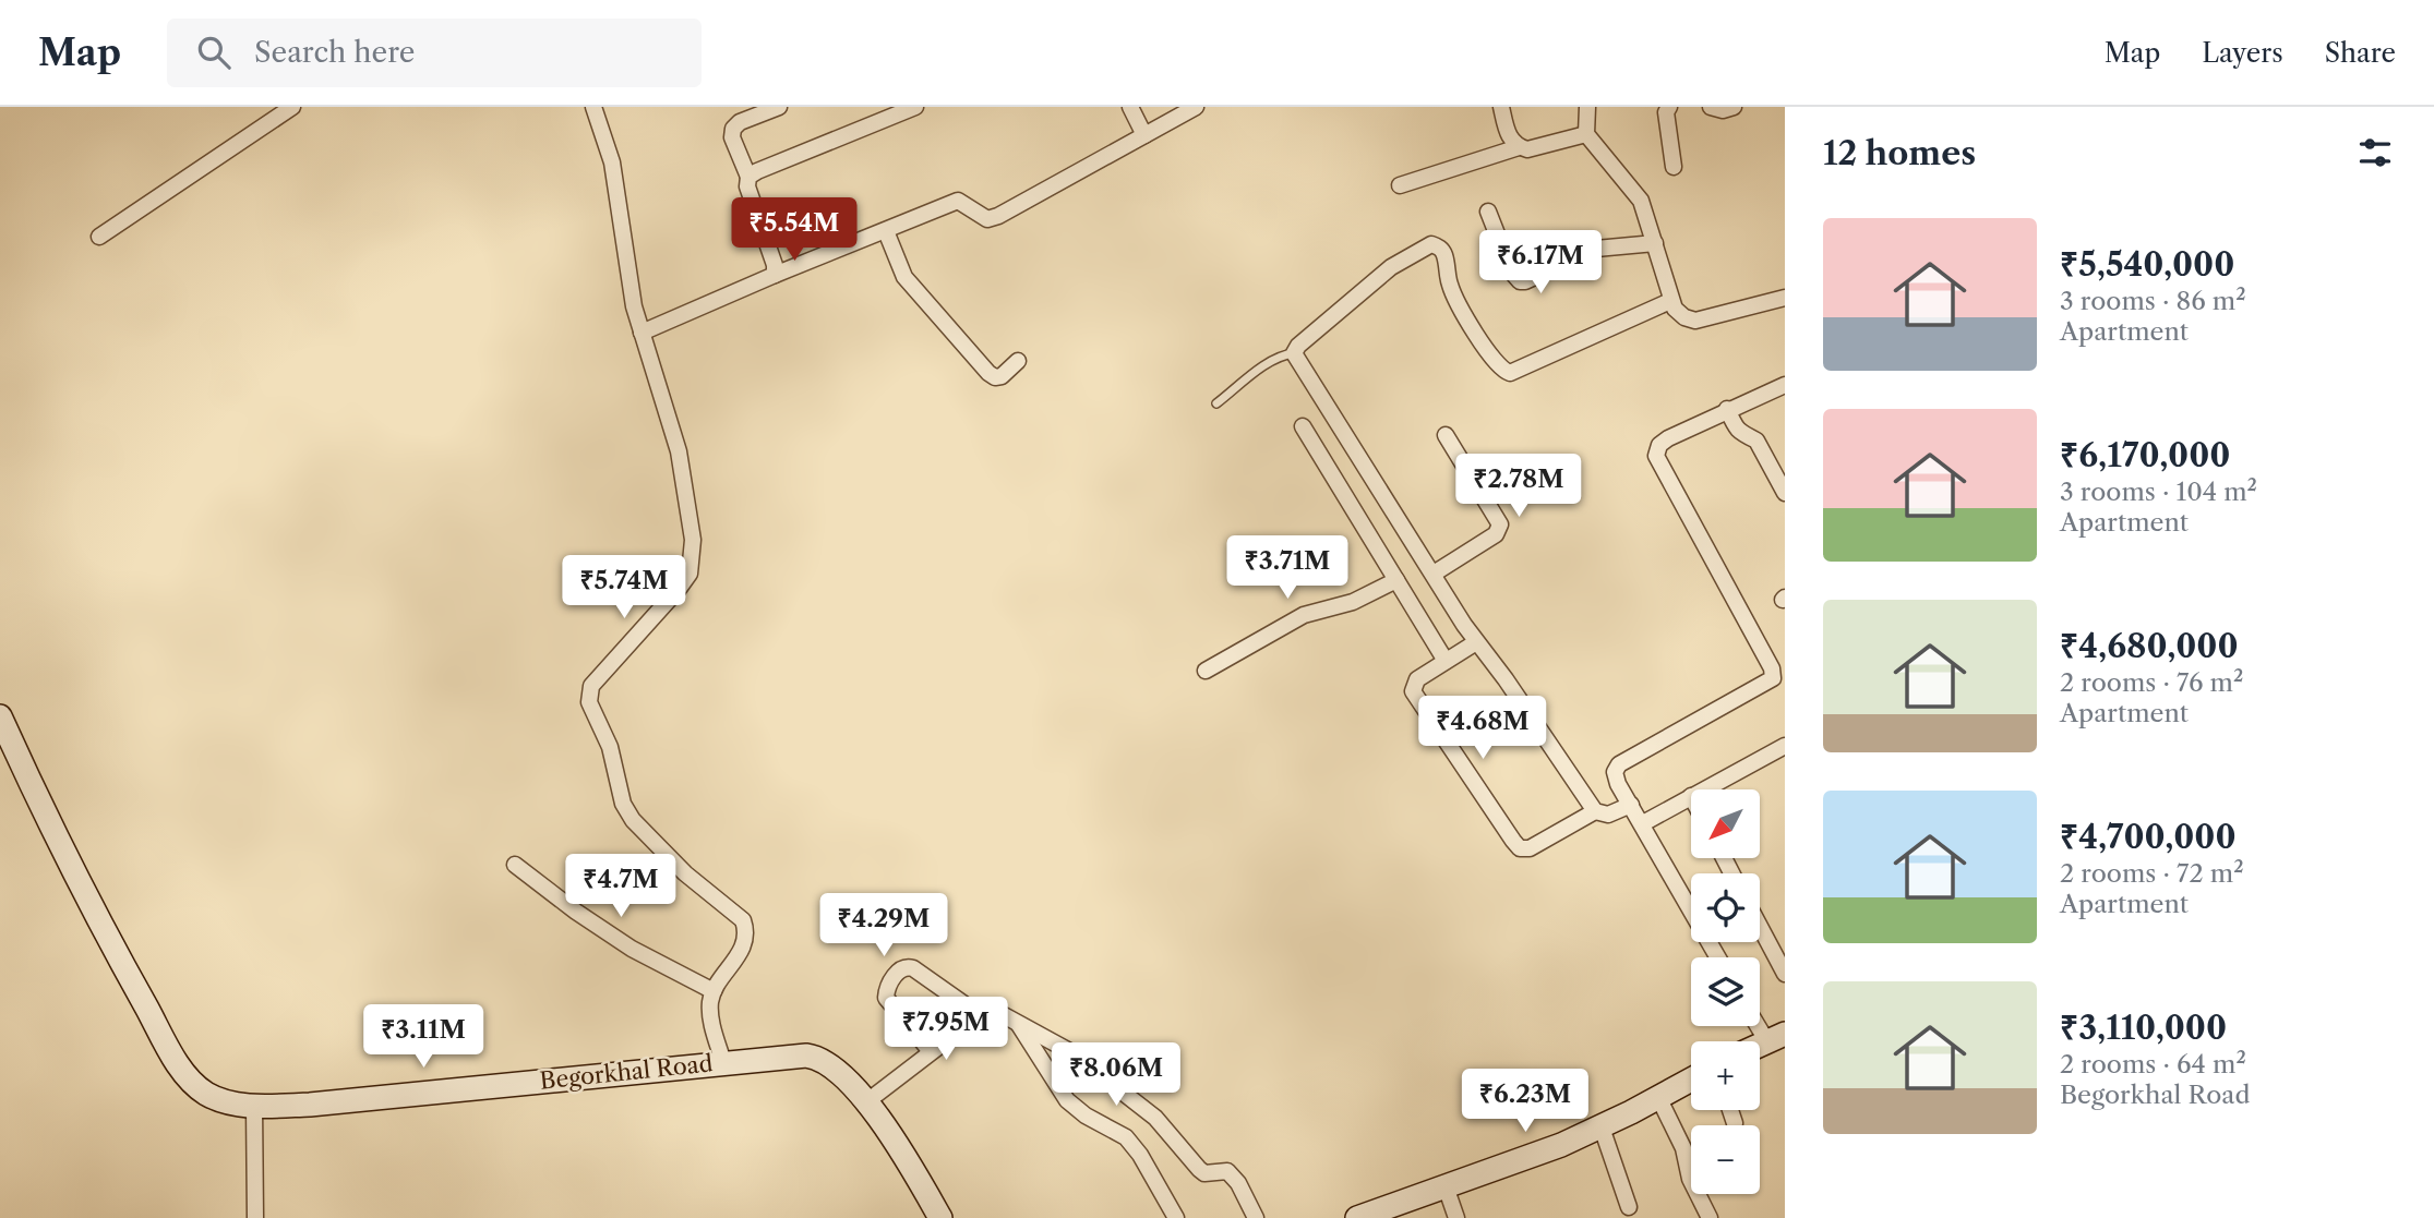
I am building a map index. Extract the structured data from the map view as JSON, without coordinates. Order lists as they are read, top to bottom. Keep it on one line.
{"streets":{"street":["Begorkhal Road"]},"north":"bottom left","page":{"header":"Map","search":"Search here","nav":["Map","Layers","Share"],"heading":"12 homes","price":["₹5.54M","₹6.17M","₹2.78M","₹3.71M","₹5.74M","₹4.68M","₹4.7M","₹4.29M","₹7.95M","₹3.11M","₹8.06M","₹6.23M"],"list":[{"name":"₹5,540,000","note":"3 rooms · 86 m² · Apartment"},{"name":"₹6,170,000","note":"3 rooms · 104 m² · Apartment"},{"name":"₹4,680,000","note":"2 rooms · 76 m² · Apartment"},{"name":"₹4,700,000","note":"2 rooms · 72 m² · Apartment"},{"name":"₹3,110,000","note":"2 rooms · 64 m² · Begorkhal Road"}],"map_buttons":["+","−"]}}
